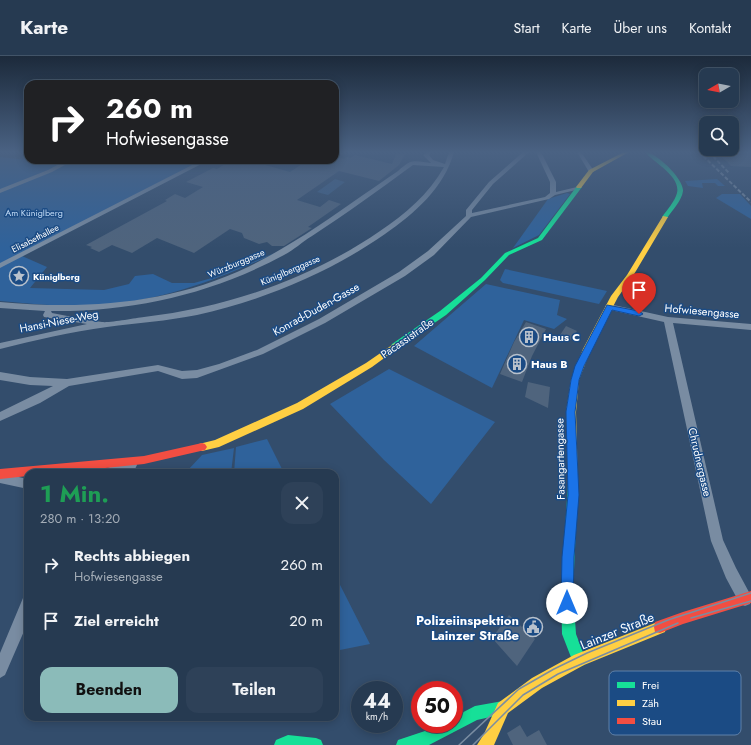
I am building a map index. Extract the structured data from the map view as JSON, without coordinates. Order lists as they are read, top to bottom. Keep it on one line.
{"streets":{"main road":["Pacassistraße","Fasangartengasse","Lainzer Straße"],"street":["Elisabethallee","Würzburggasse","Küniglberggasse","Konrad-Duden-Gasse","Hofwiesengasse","Hansi-Niese-Weg","Chrudnergasse"]},"crossings":[["Würzburggasse","Hansi-Niese-Weg"],["Küniglberggasse","Hansi-Niese-Weg"],["Hofwiesengasse","Fasangartengasse"],["Hofwiesengasse","Chrudnergasse"],["Fasangartengasse","Lainzer Straße"],["Chrudnergasse","Lainzer Straße"]],"parks":["Am Küniglberg"],"places":{"place":["Küniglberg"],"building":["Haus C","Haus B"],"public building":["Polizeiinspektion Lainzer Straße"]},"legend":["Frei","Zäh","Stau"],"north":"left","page":{"header":"Karte","nav":["Start","Karte","Über uns","Kontakt"],"turn":["260 m","Hofwiesengasse"],"heading":["1 Min.","280 m · 13:20"],"list":[{"name":"Rechts abbiegen","note":"Hofwiesengasse","value":"260 m"},{"name":"Ziel erreicht","value":"20 m"}],"buttons":["Beenden","Teilen"],"speed":"44 km/h","limit":"50"}}
